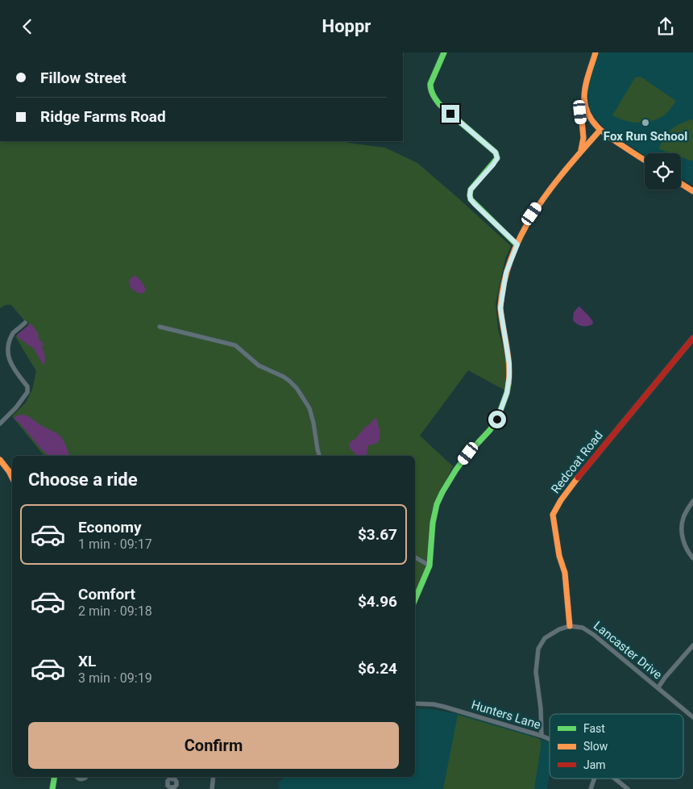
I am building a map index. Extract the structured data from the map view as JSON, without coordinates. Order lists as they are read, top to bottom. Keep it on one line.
{"streets":{"street":["Redcoat Road","Lancaster Drive","Hunters Lane"]},"crossings":[["Redcoat Road","Lancaster Drive"]],"places":["Fox Run School"],"legend":["Fast","Slow","Jam"],"page":{"header":"Hoppr","banner":["Fillow Street","Ridge Farms Road"],"heading":"Choose a ride","list":[{"name":"Economy","note":"1 min · 09:17","value":"$3.67"},{"name":"Comfort","note":"2 min · 09:18","value":"$4.96"},{"name":"XL","note":"3 min · 09:19","value":"$6.24"}],"buttons":"Confirm"}}
